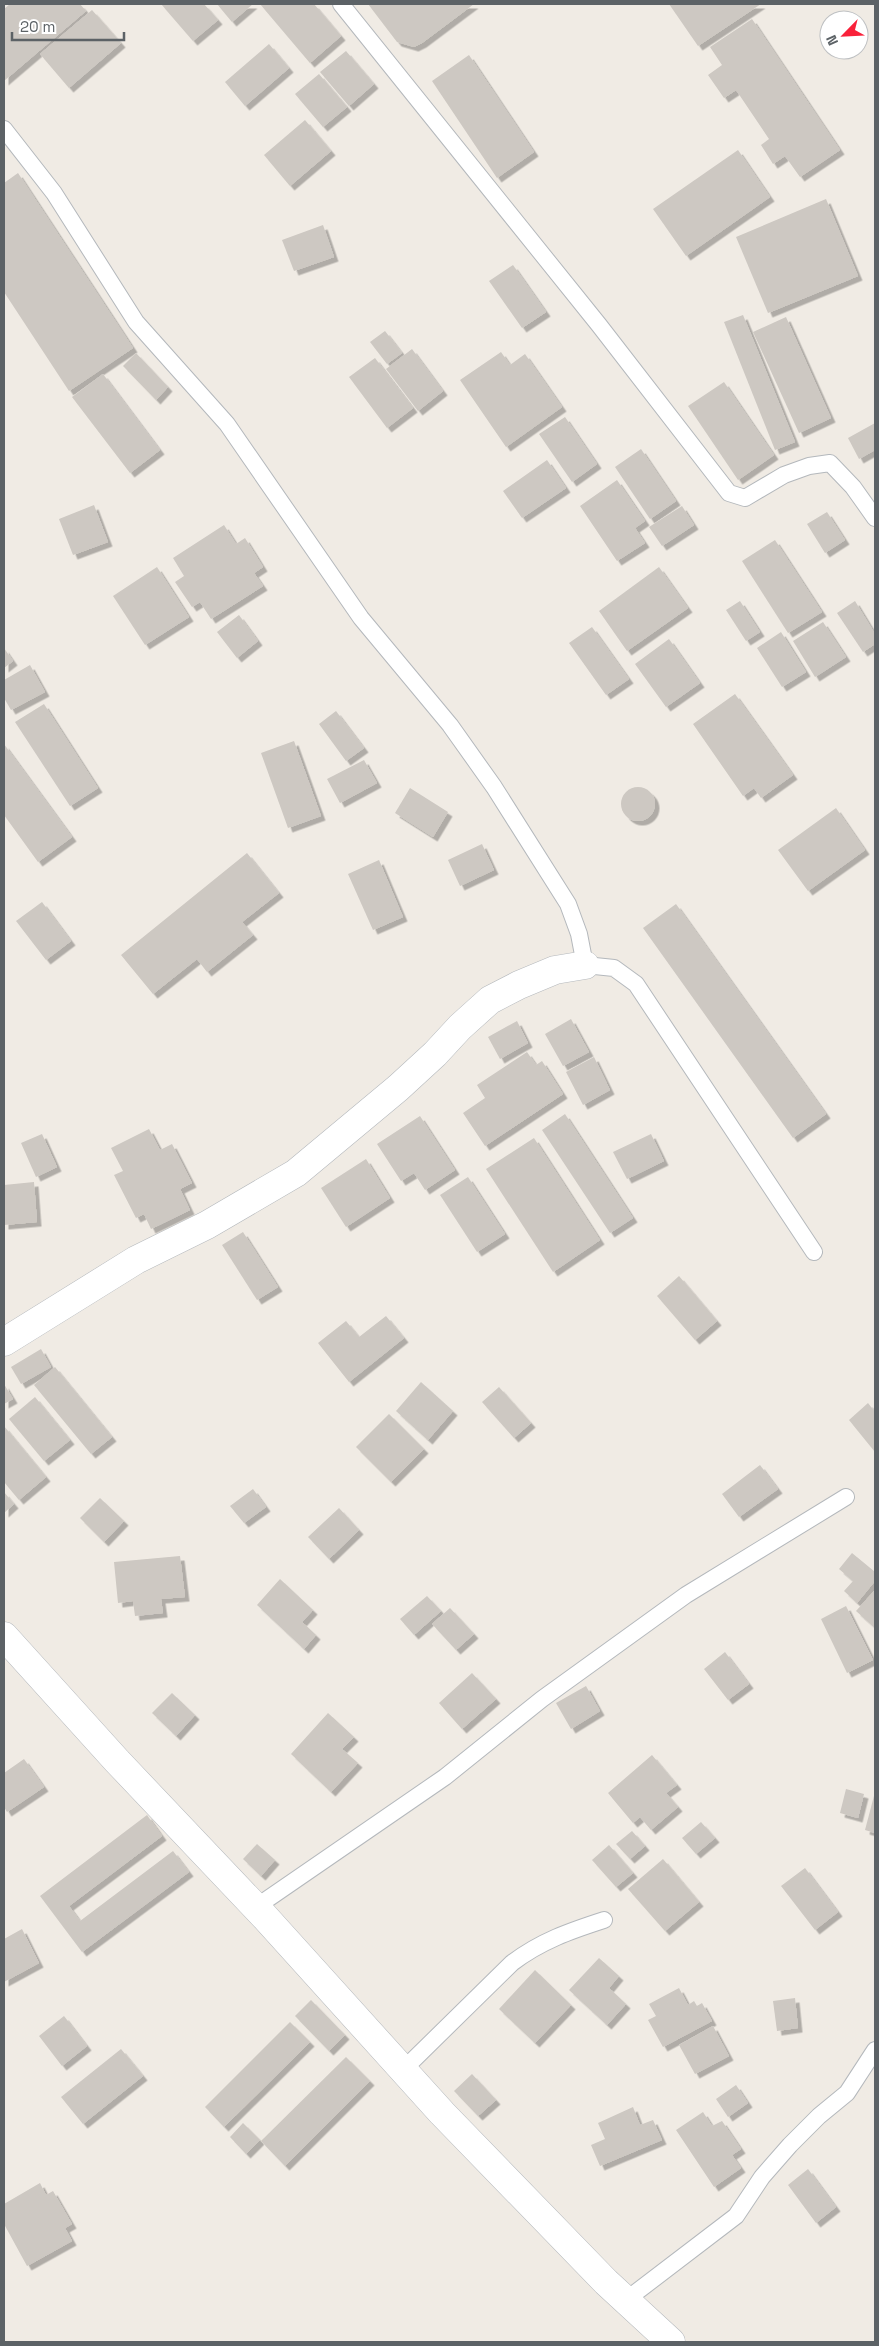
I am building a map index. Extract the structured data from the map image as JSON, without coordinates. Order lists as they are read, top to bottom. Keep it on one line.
{"scale_bar":"20 m","north":"bottom left"}
